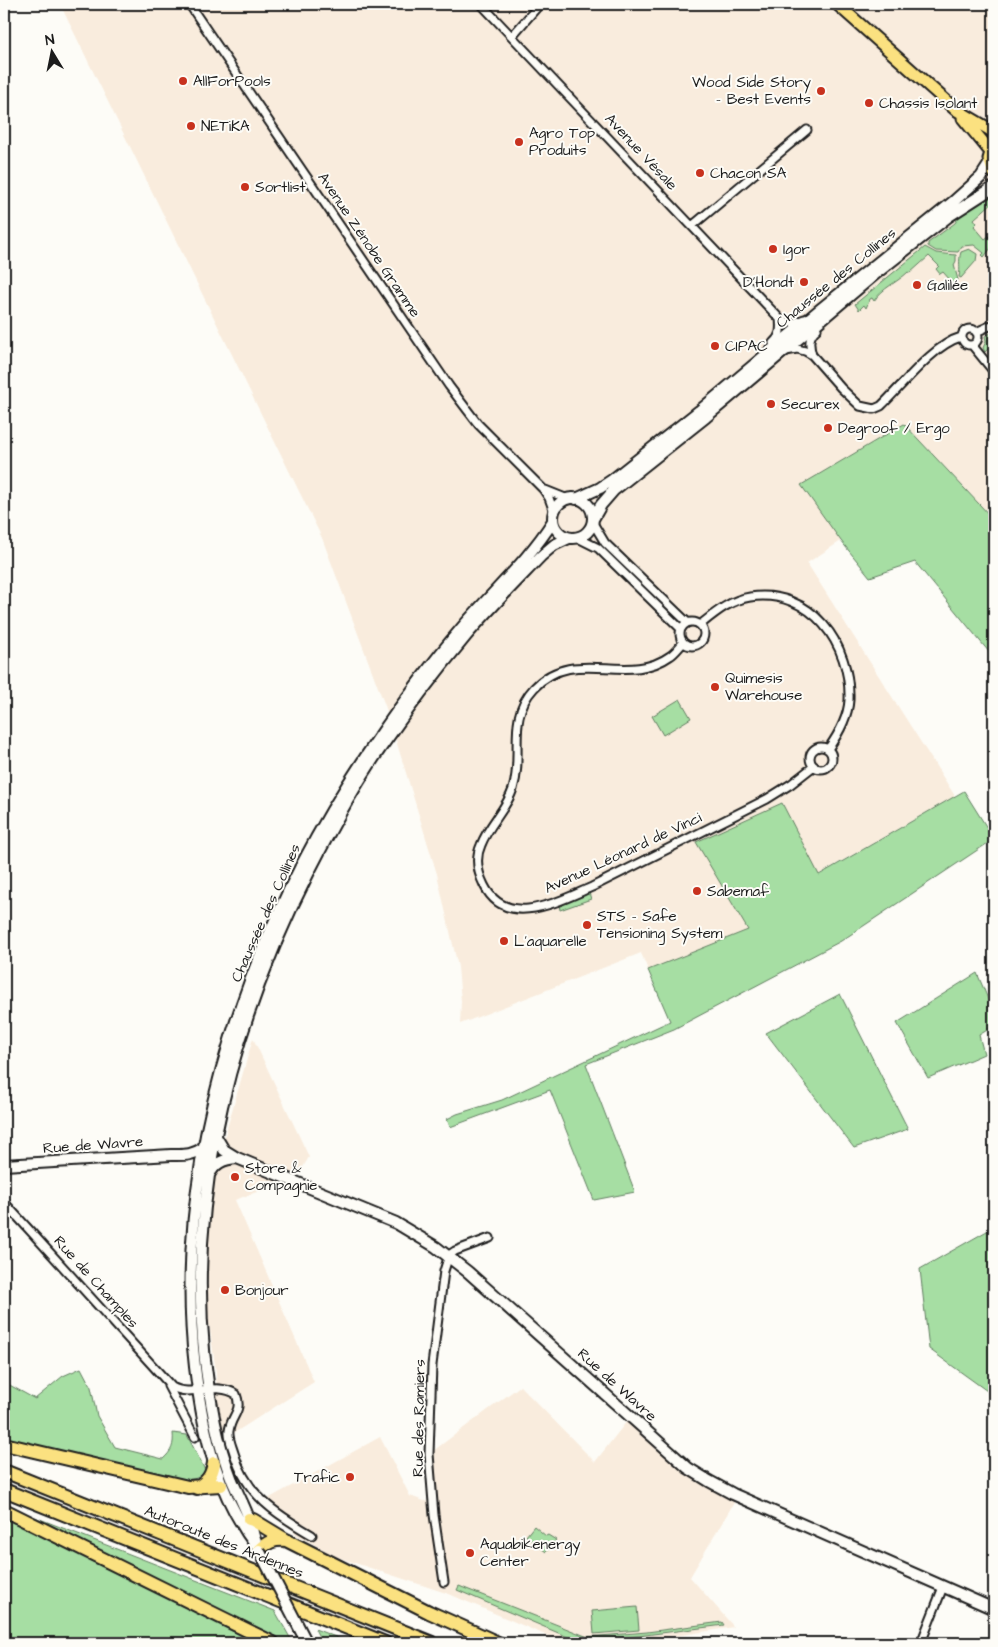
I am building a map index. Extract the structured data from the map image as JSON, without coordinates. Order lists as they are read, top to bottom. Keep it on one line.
{"streets":{"highway":["Autoroute des Ardennes"],"main road":["Chaussée des Collines","Rue de Wavre"],"street":["Avenue Vésale","Avenue Zénobe Gramme","Avenue Léonard de Vinci","Rue de Champles","Rue des Ramiers"]},"crossings":[["Avenue Zénobe Gramme","Chaussée des Collines"],["Chaussée des Collines","Rue de Wavre"],["Chaussée des Collines","Rue de Champles"],["Rue de Wavre","Rue des Ramiers"]],"places":["AllForPools","Wood Side Story - Best Events","Chassis Isolant","NETiKA","Agro Top Produits","Chacon SA","Sortlist","Igor","D'Hondt","Galilée","CIPAC","Securex","Degroof / Ergo","Quimesis Warehouse","Sabemaf","STS - Safe Tensioning System","L'aquarelle","Store & Compagnie","Bonjour","Trafic","Aquabikenergy Center"],"north":"top"}
